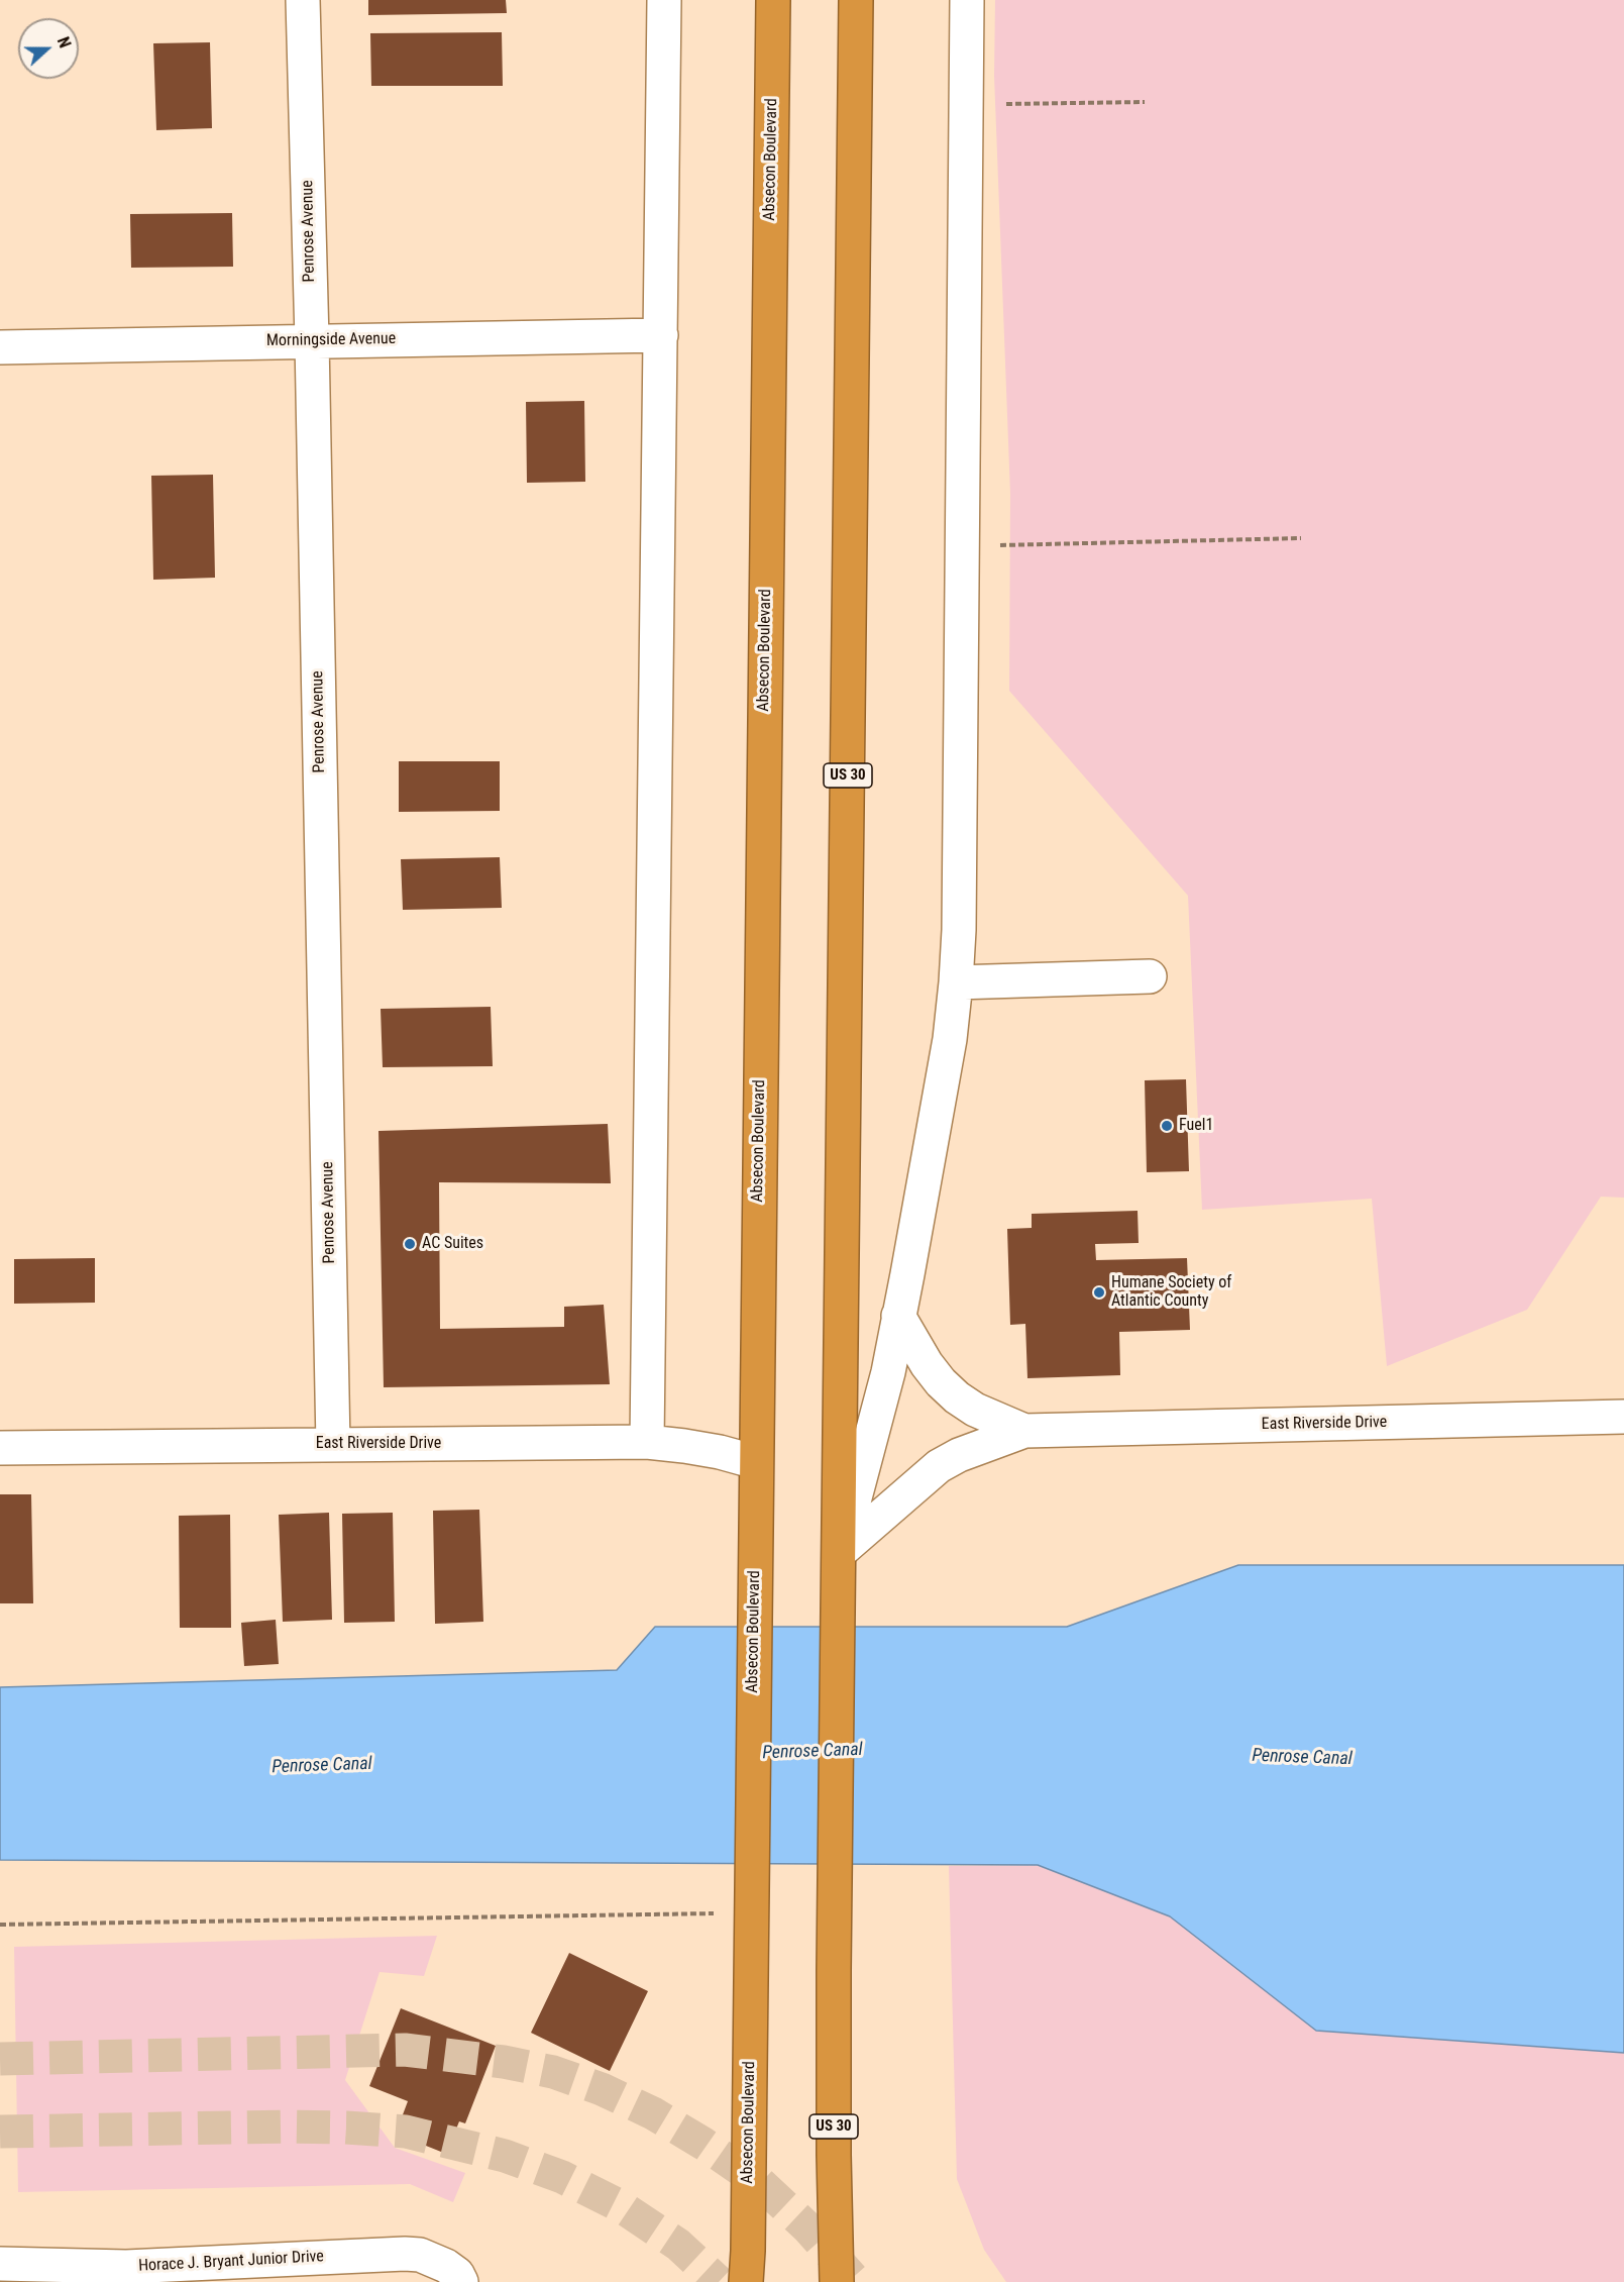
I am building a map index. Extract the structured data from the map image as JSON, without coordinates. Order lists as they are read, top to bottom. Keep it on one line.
{"streets":{"highway":["Absecon Boulevard","US 30"],"street":["Penrose Avenue","Morningside Avenue","East Riverside Drive","Horace J. Bryant Junior Drive"]},"crossings":[["Absecon Boulevard","East Riverside Drive"],["Penrose Avenue","Morningside Avenue"],["Penrose Avenue","East Riverside Drive"],["US 30","East Riverside Drive"]],"water":["Penrose Canal"],"places":["Fuel1","AC Suites","Humane Society of Atlantic County"],"north":"right"}
